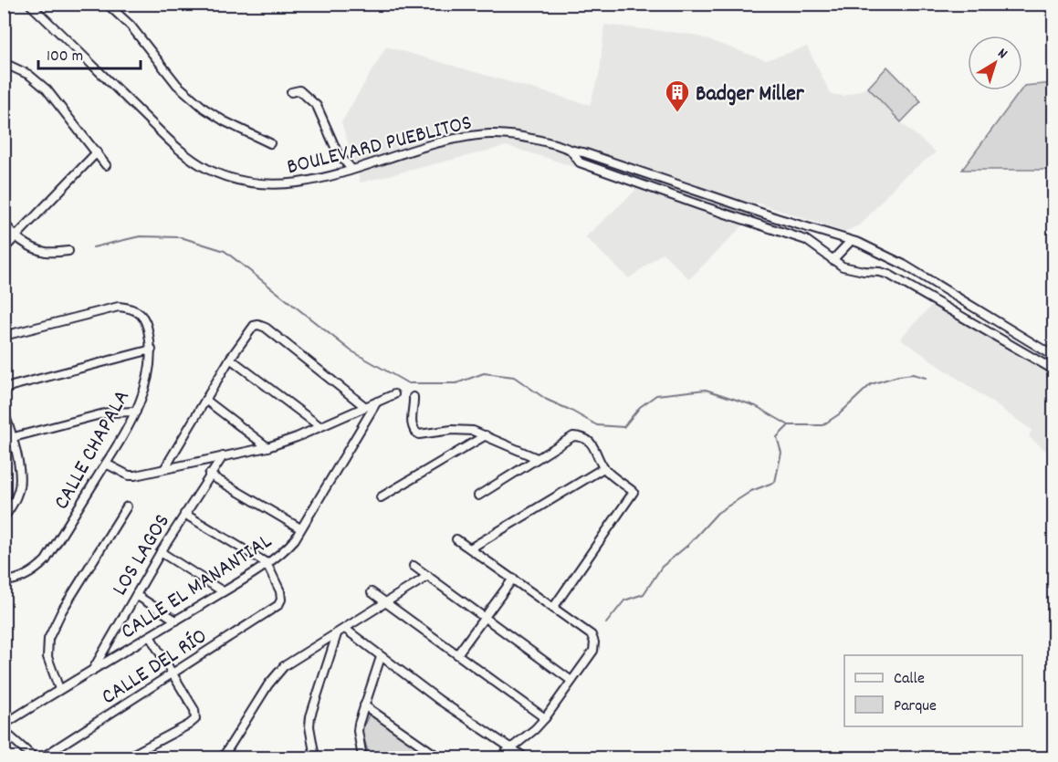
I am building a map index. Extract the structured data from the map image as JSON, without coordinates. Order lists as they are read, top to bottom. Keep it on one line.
{"streets":{"street":["BOULEVARD PUEBLITOS","CALLE CHAPALA","LOS LAGOS","CALLE EL MANANTIAL","CALLE DEL RÍO"]},"crossings":[["LOS LAGOS","CALLE EL MANANTIAL"],["CALLE EL MANANTIAL","CALLE DEL RÍO"]],"places":{"building":["Badger Miller"]},"legend":["Calle","Parque"],"scale_bar":"100 m","north":"top right"}
